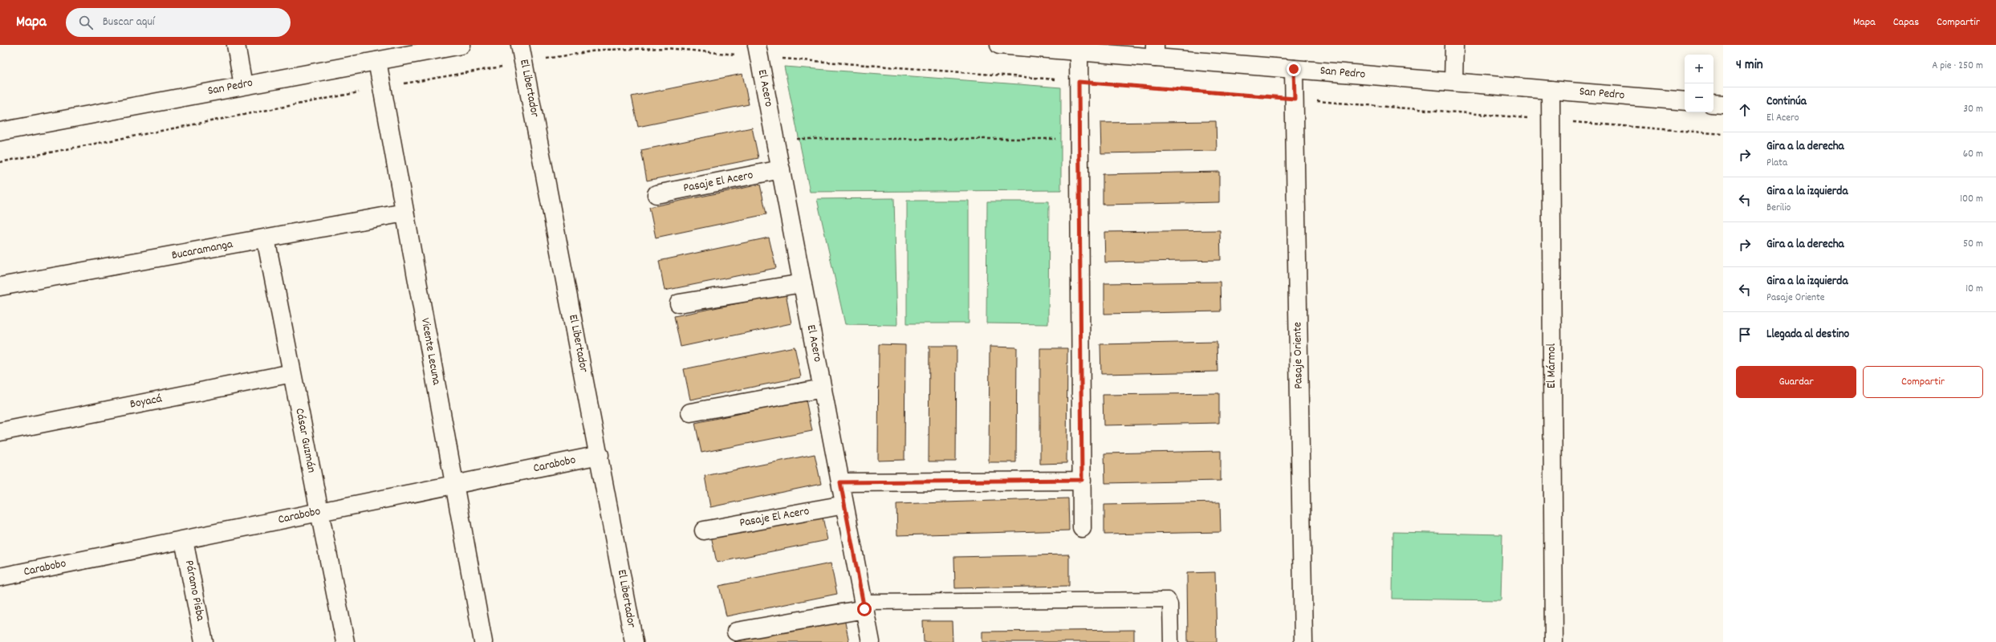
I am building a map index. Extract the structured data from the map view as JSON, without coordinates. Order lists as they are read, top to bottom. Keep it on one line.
{"streets":{"street":["San Pedro","El Libertador","El Acero","Pasaje El Acero","Bucaramanga","Vicente Lecuna","Pasaje Oriente","El Mármol","Boyacá","Cásar Guzmán","Carabobo","Páramo Pisba"]},"crossings":[["San Pedro","Vicente Lecuna"],["San Pedro","Pasaje Oriente"],["San Pedro","El Mármol"],["El Libertador","Carabobo"],["El Acero","Pasaje El Acero"],["Bucaramanga","Vicente Lecuna"],["Bucaramanga","Cásar Guzmán"],["Vicente Lecuna","Carabobo"],["Boyacá","Cásar Guzmán"],["Cásar Guzmán","Carabobo"],["Carabobo","Páramo Pisba"]],"page":{"header":"Mapa","search":"Buscar aquí","nav":["Mapa","Capas","Compartir"],"heading":["4 min","A pie · 250 m"],"map_buttons":["+","−"],"list":[["Continúa","El Acero","30 m"],["Gira a la derecha","Plata","60 m"],["Gira a la izquierda","Berilio","100 m"],["Gira a la derecha","50 m"],["Gira a la izquierda","Pasaje Oriente","10 m"],"Llegada al destino"],"buttons":["Guardar","Compartir"]}}
